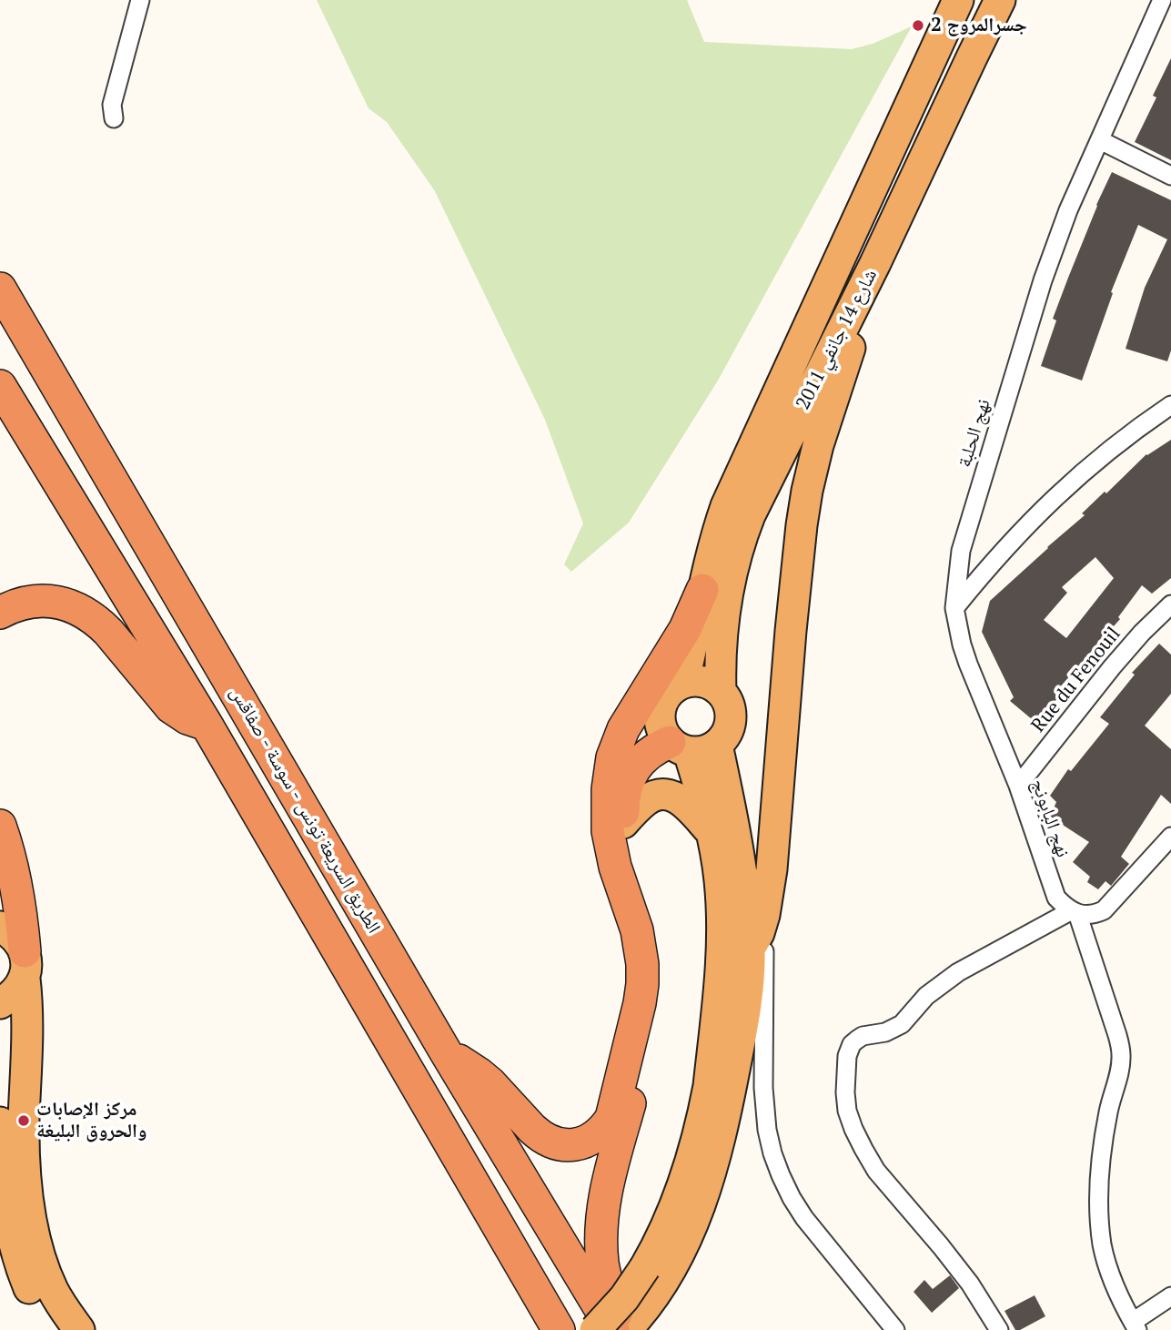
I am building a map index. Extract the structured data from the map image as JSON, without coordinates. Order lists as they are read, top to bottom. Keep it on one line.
{"streets":{"highway":["شارع 14 جانفي 2011","الطريق السريعة تونس - سوسة - صفاقس"],"street":["نهج الحلبة","Rue du Fenouil","نهج البابونج"]},"crossings":[["نهج الحلبة","نهج البابونج"],["Rue du Fenouil","نهج البابونج"]],"places":["جسرالمروج 2","مركز الإصابات والحروق البليغة"]}
